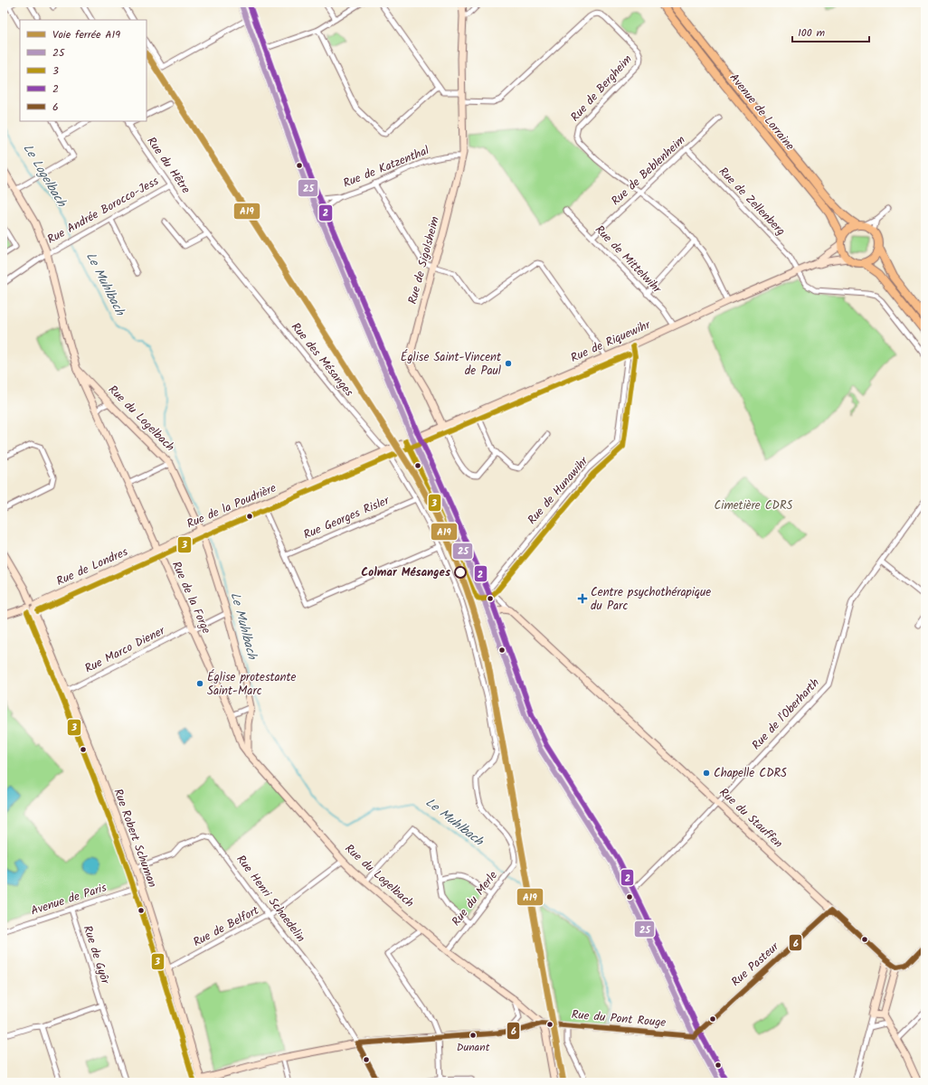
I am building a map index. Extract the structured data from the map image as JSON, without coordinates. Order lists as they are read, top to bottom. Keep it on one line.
{"streets":{"main road":["Avenue de Lorraine"],"street":["Rue de Bergheim","Rue du Hêtre","Rue de Katzenthal","Rue de Beblenheim","Rue de Zellenberg","Rue Andrée Borocco-Jess","Rue de Mittelwihr","Rue de Sigolsheim","Rue de Riquewihr","Rue des Mésanges","Rue du Logelbach","Rue de Hunawihr","Rue de la Poudrière","Rue Georges Risler","Rue de Londres","Rue de la Forge","Rue Marco Diener","Rue de l'Oberharth","Rue du Stauffen","Rue Robert Schuman","Rue Henri Schaedelin","Rue du Merle","Avenue de Paris","Rue de Belfort","Rue de Gyôr","Rue Pasteur","Rue du Pont Rouge"]},"crossings":[["Rue de Bergheim","Rue de Beblenheim"],["Rue de Bergheim","Rue de Sigolsheim"],["Avenue de Lorraine","Rue de Riquewihr"],["Rue du Hêtre","Rue Andrée Borocco-Jess"],["Rue du Hêtre","Rue des Mésanges"],["Rue de Katzenthal","Rue de Sigolsheim"],["Rue de Beblenheim","Rue de Zellenberg"],["Rue de Beblenheim","Rue de Mittelwihr"],["Rue de Zellenberg","Rue de Riquewihr"],["Rue Andrée Borocco-Jess","Rue du Logelbach"],["Rue de Mittelwihr","Rue de Riquewihr"],["Rue de Sigolsheim","Rue de Riquewihr"],["Rue de Riquewihr","Rue de Hunawihr"],["Rue de Riquewihr","Rue de la Poudrière"],["Rue des Mésanges","Rue de la Poudrière"],["Rue des Mésanges","Rue Georges Risler"],["Rue des Mésanges","Rue du Merle"],["Rue du Logelbach","Rue de la Poudrière"],["Rue du Logelbach","Rue de la Forge"],["Rue du Logelbach","Rue Marco Diener"],["Rue du Logelbach","Rue du Merle"],["Rue du Logelbach","Rue de Belfort"],["Rue du Logelbach","Rue du Pont Rouge"],["Rue de Hunawihr","Rue du Stauffen"],["Rue de la Poudrière","Rue de Londres"],["Rue de la Poudrière","Rue de la Forge"],["Rue de Londres","Rue de la Forge"],["Rue de Londres","Rue Robert Schuman"],["Rue de la Forge","Rue Marco Diener"],["Rue Marco Diener","Rue Robert Schuman"],["Rue de l'Oberharth","Rue du Stauffen"],["Rue du Stauffen","Rue Pasteur"],["Rue Robert Schuman","Rue Henri Schaedelin"],["Rue Robert Schuman","Avenue de Paris"],["Rue Robert Schuman","Rue de Belfort"],["Rue Henri Schaedelin","Rue de Belfort"],["Avenue de Paris","Rue de Gyôr"],["Rue Pasteur","Rue du Pont Rouge"]],"water":["Le Logelbach","Le Muhlbach"],"parks":["Cimetière CDRS"],"places":{"other":["Église Saint-Vincent de Paul","Colmar Mésanges","Église protestante Saint-Marc","Chapelle CDRS","Dunant"],"health":["Centre psychothérapique du Parc"]},"lines":["transit line 25","transit line 2","rail line A19","transit line 3","transit line 6"],"legend":["Voie ferrée A19","25","3","2","6"],"scale_bar":"100 m"}
